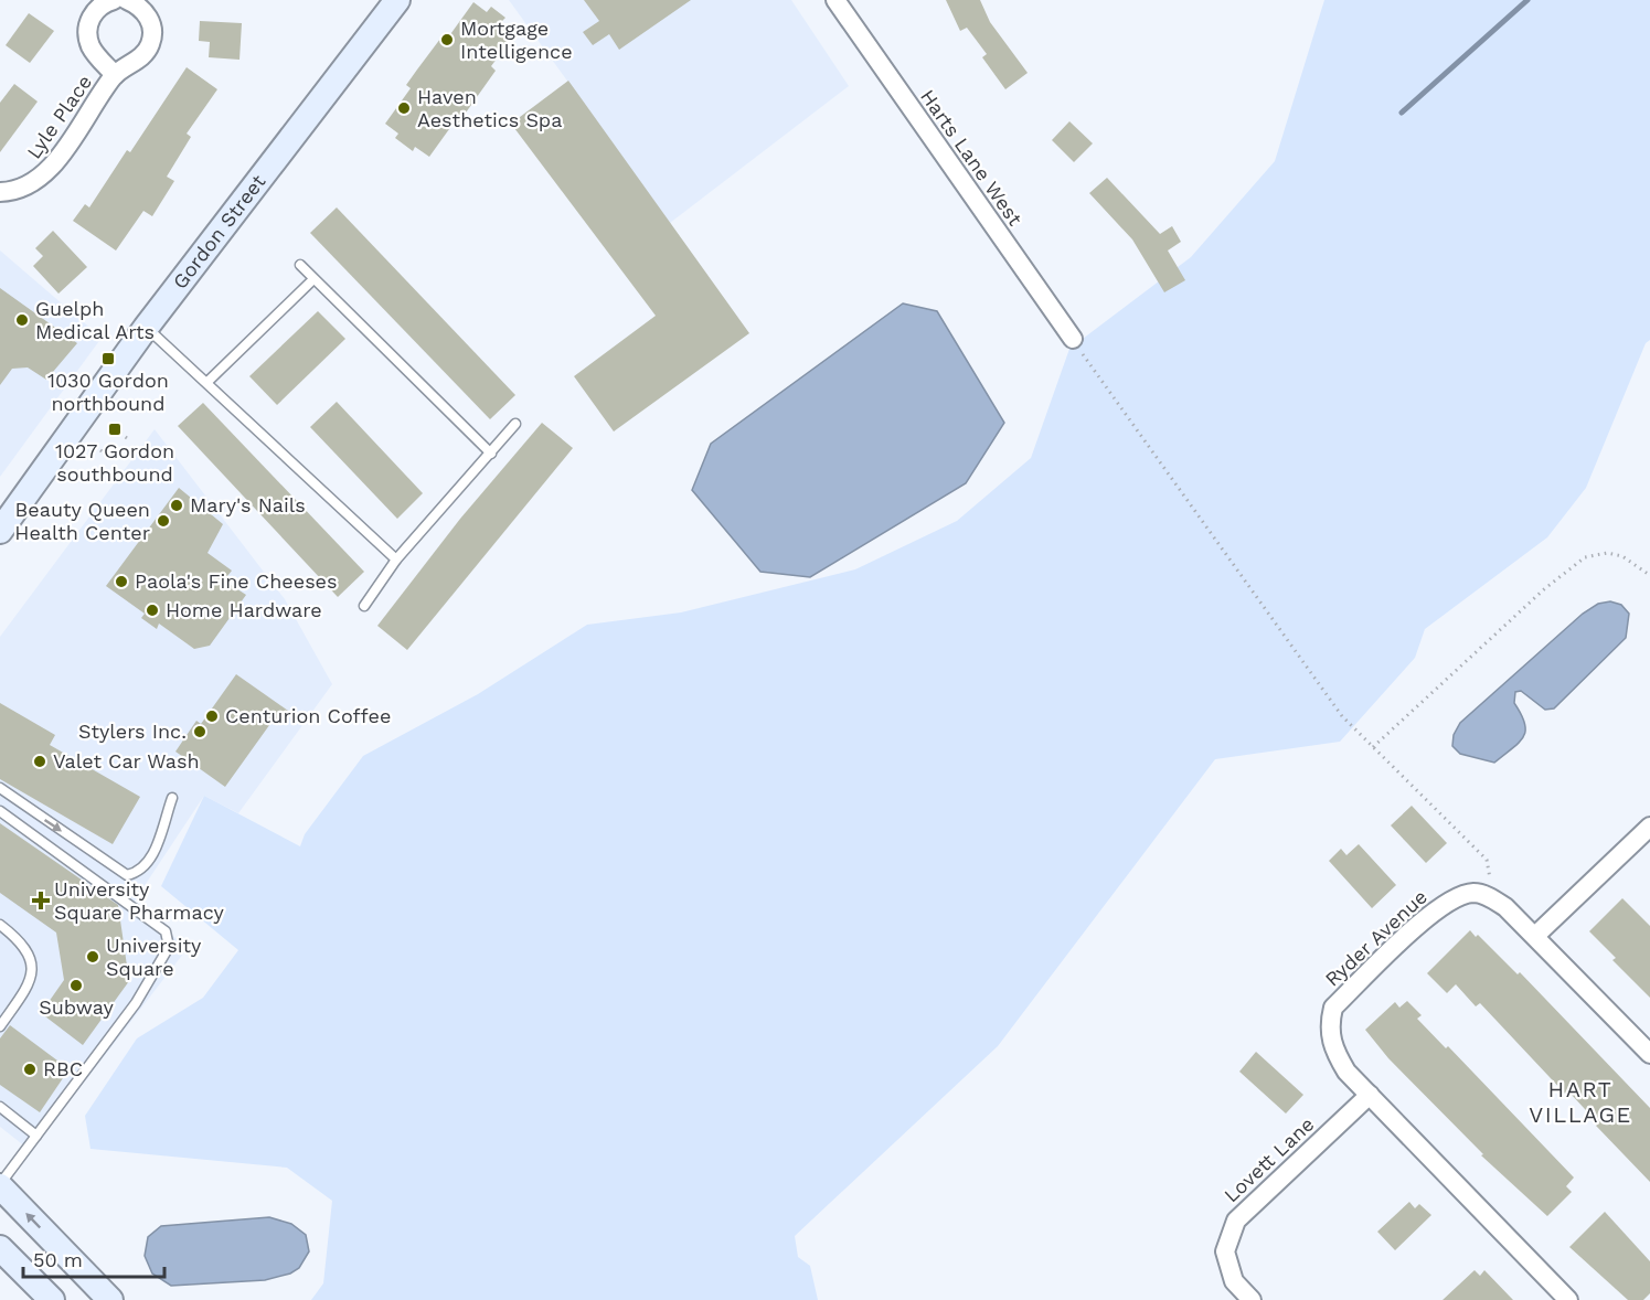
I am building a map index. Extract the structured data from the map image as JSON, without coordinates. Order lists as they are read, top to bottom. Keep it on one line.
{"streets":{"main road":["Gordon Street"],"street":["Lyle Place","Harts Lane West","Ryder Avenue","Lovett Lane"]},"crossings":[["Ryder Avenue","Lovett Lane"]],"districts":["HART VILLAGE"],"places":{"other":["Mortgage Intelligence","Haven Aesthetics Spa","Guelph Medical Arts","Mary's Nails","Beauty Queen Health Center","Paola's Fine Cheeses","Home Hardware","Centurion Coffee","Stylers Inc.","Valet Car Wash","University Square","Subway","RBC"],"transit":["1030 Gordon northbound","1027 Gordon southbound"],"health":["University Square Pharmacy"]},"scale_bar":"50 m"}
